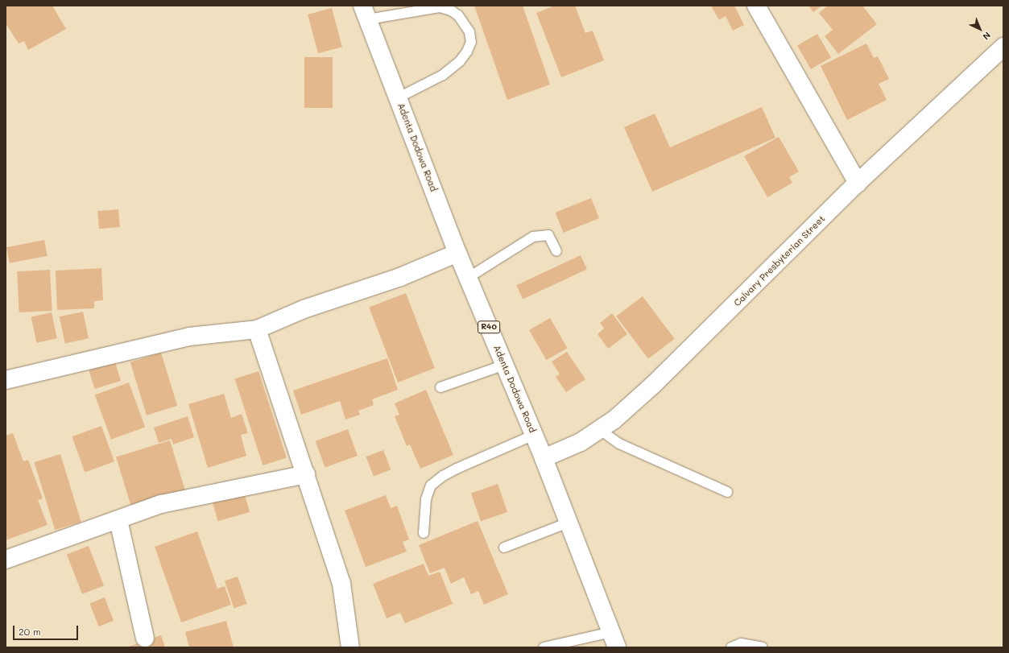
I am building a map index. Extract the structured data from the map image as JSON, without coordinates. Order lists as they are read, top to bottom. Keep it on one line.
{"streets":{"street":["Adenta Dodowa Road","Calvary Presbyterian Street","R40"]},"crossings":[["Adenta Dodowa Road","Calvary Presbyterian Street"]],"scale_bar":"20 m","north":"bottom right"}
